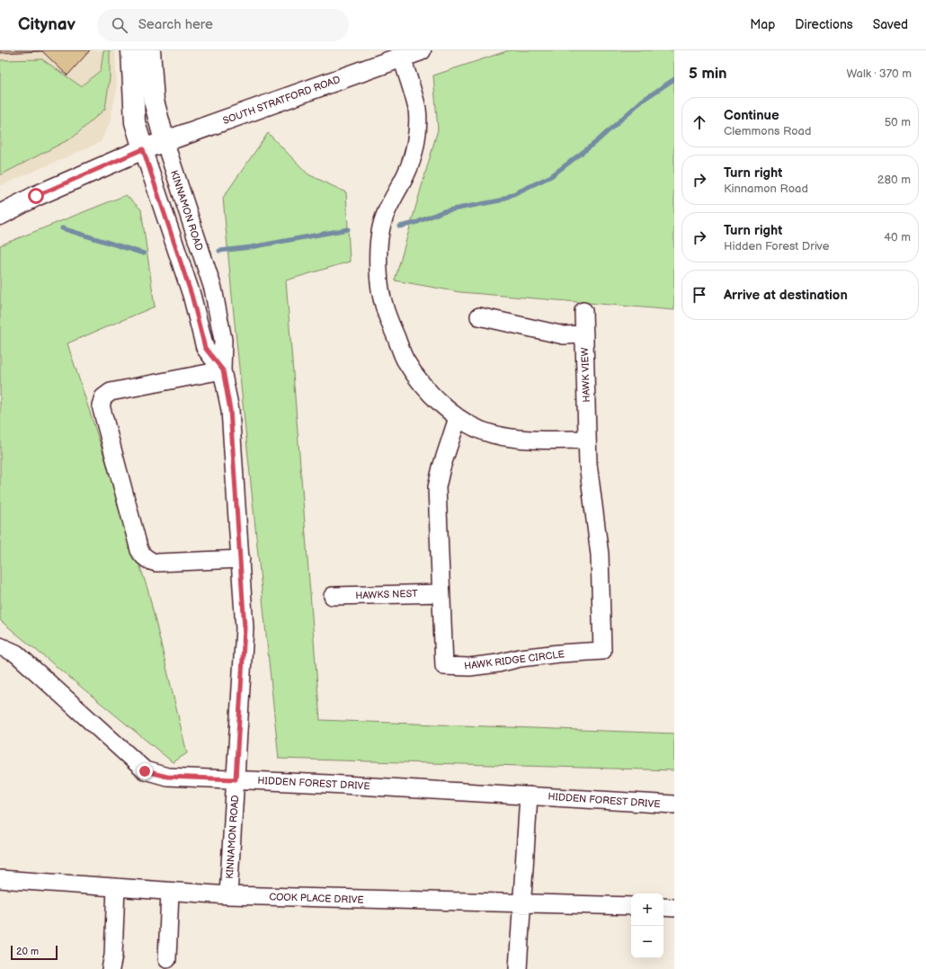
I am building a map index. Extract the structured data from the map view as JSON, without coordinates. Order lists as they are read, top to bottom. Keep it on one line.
{"streets":{"main road":["SOUTH STRATFORD ROAD","KINNAMON ROAD"],"street":["HAWK VIEW","HAWKS NEST","HAWK RIDGE CIRCLE","HIDDEN FOREST DRIVE","COOK PLACE DRIVE"]},"crossings":[["SOUTH STRATFORD ROAD","KINNAMON ROAD"],["KINNAMON ROAD","HIDDEN FOREST DRIVE"],["KINNAMON ROAD","COOK PLACE DRIVE"],["HAWK VIEW","HAWK RIDGE CIRCLE"],["HAWKS NEST","HAWK RIDGE CIRCLE"]],"scale_bar":"20 m","page":{"header":"Citynav","search":"Search here","nav":["Map","Directions","Saved"],"heading":["5 min","Walk · 370 m"],"list":[["Continue","Clemmons Road","50 m"],["Turn right","Kinnamon Road","280 m"],["Turn right","Hidden Forest Drive","40 m"],"Arrive at destination"],"map_buttons":["+","−"],"scale":"20 m"}}
